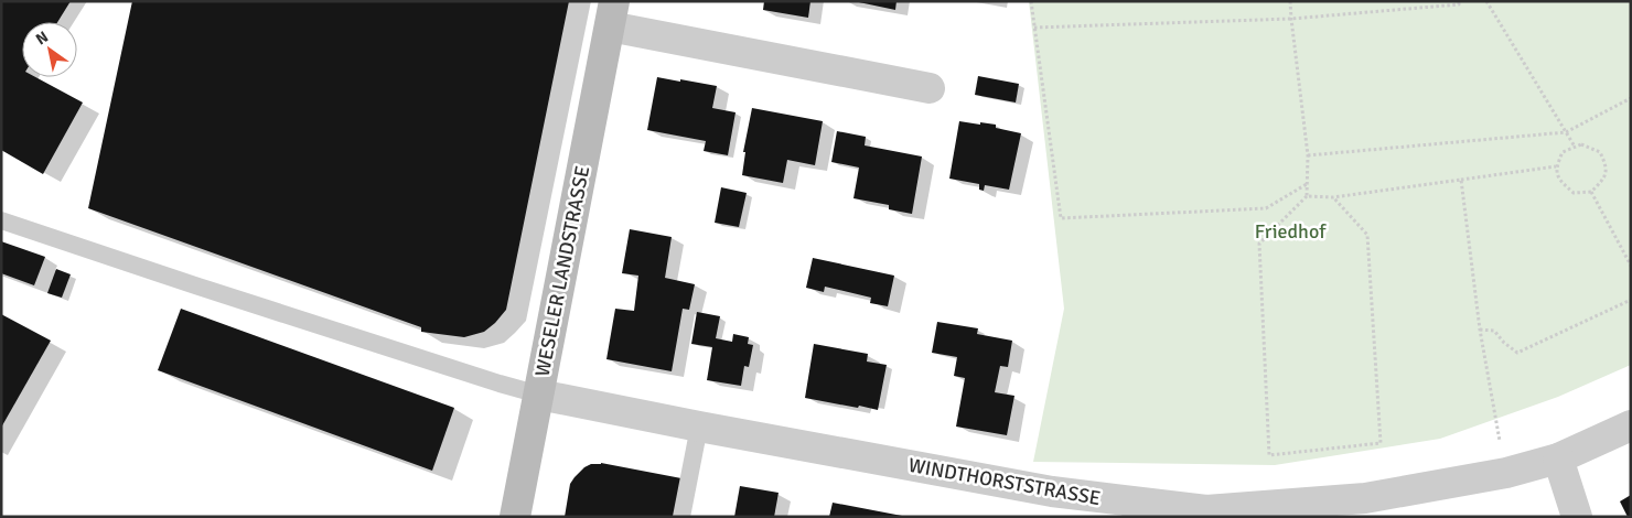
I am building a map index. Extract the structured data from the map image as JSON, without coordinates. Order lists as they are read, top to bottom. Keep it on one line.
{"streets":{"street":["WESELER LANDSTRASSE","WINDTHORSTSTRASSE"]},"crossings":[["WESELER LANDSTRASSE","WINDTHORSTSTRASSE"]],"parks":["Friedhof"],"north":"top left"}
